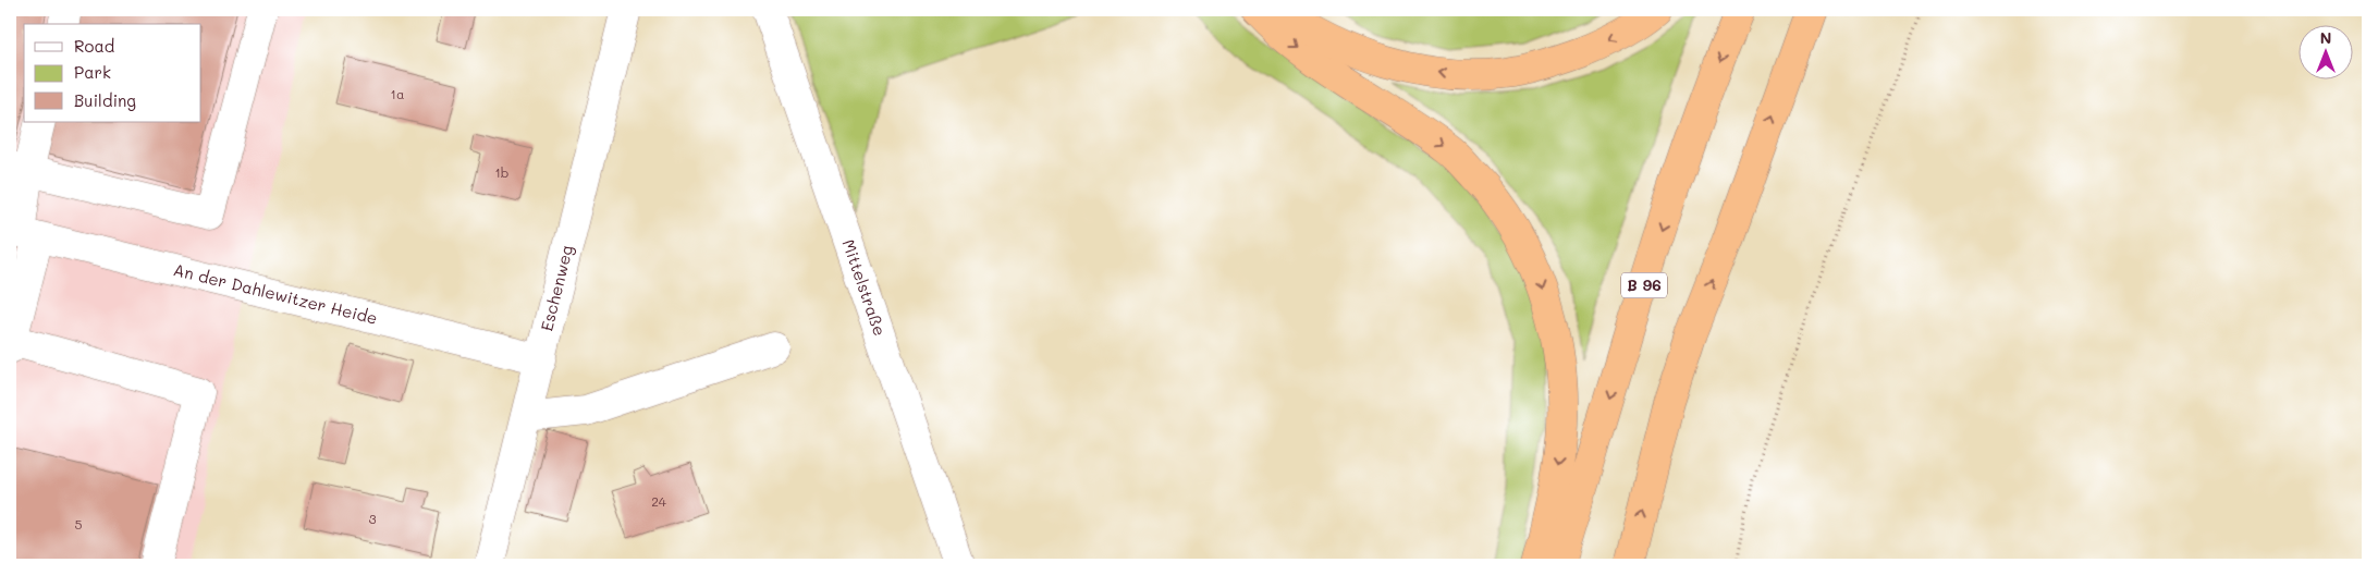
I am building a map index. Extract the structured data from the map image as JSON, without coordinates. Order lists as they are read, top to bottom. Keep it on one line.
{"streets":{"highway":["B 96"],"street":["Eschenweg","Mittelstraße","An der Dahlewitzer Heide"]},"crossings":[["Eschenweg","An der Dahlewitzer Heide"]],"house_numbers":["1a","1b","24","3","5"],"legend":["Road","Park","Building"],"north":"top"}
